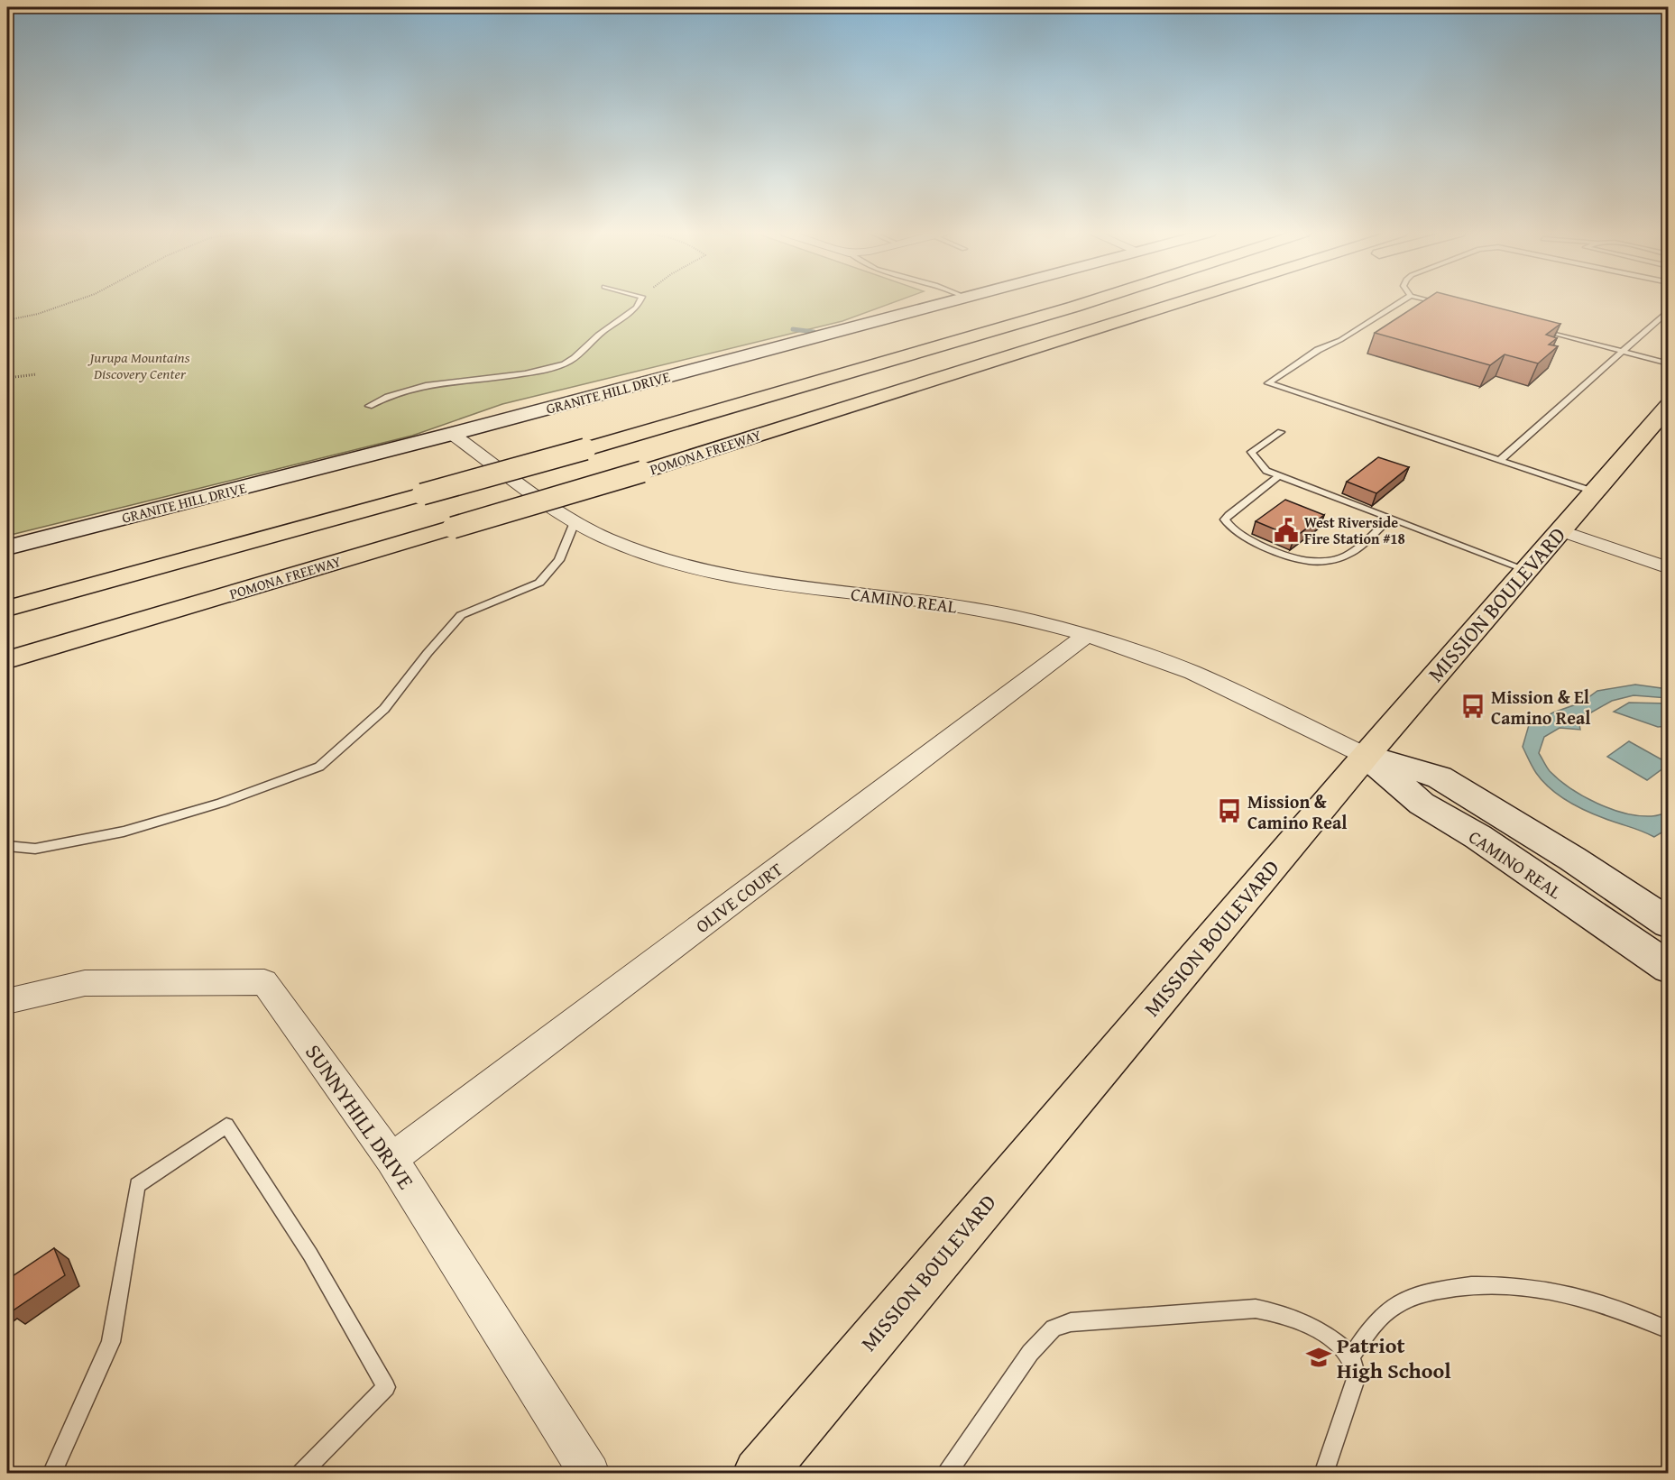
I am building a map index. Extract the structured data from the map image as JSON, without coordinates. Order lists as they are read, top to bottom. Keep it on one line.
{"streets":{"main road":["POMONA FREEWAY","MISSION BOULEVARD"],"street":["GRANITE HILL DRIVE","CAMINO REAL","OLIVE COURT","SUNNYHILL DRIVE"]},"crossings":[["GRANITE HILL DRIVE","CAMINO REAL"],["CAMINO REAL","MISSION BOULEVARD"],["CAMINO REAL","OLIVE COURT"],["OLIVE COURT","SUNNYHILL DRIVE"]],"parks":["Jurupa Mountains Discovery Center"],"places":{"public building":["West Riverside Fire Station #18"],"bus stop":["Mission & El Camino Real","Mission & Camino Real"],"school or university":["Patriot High School"]}}
